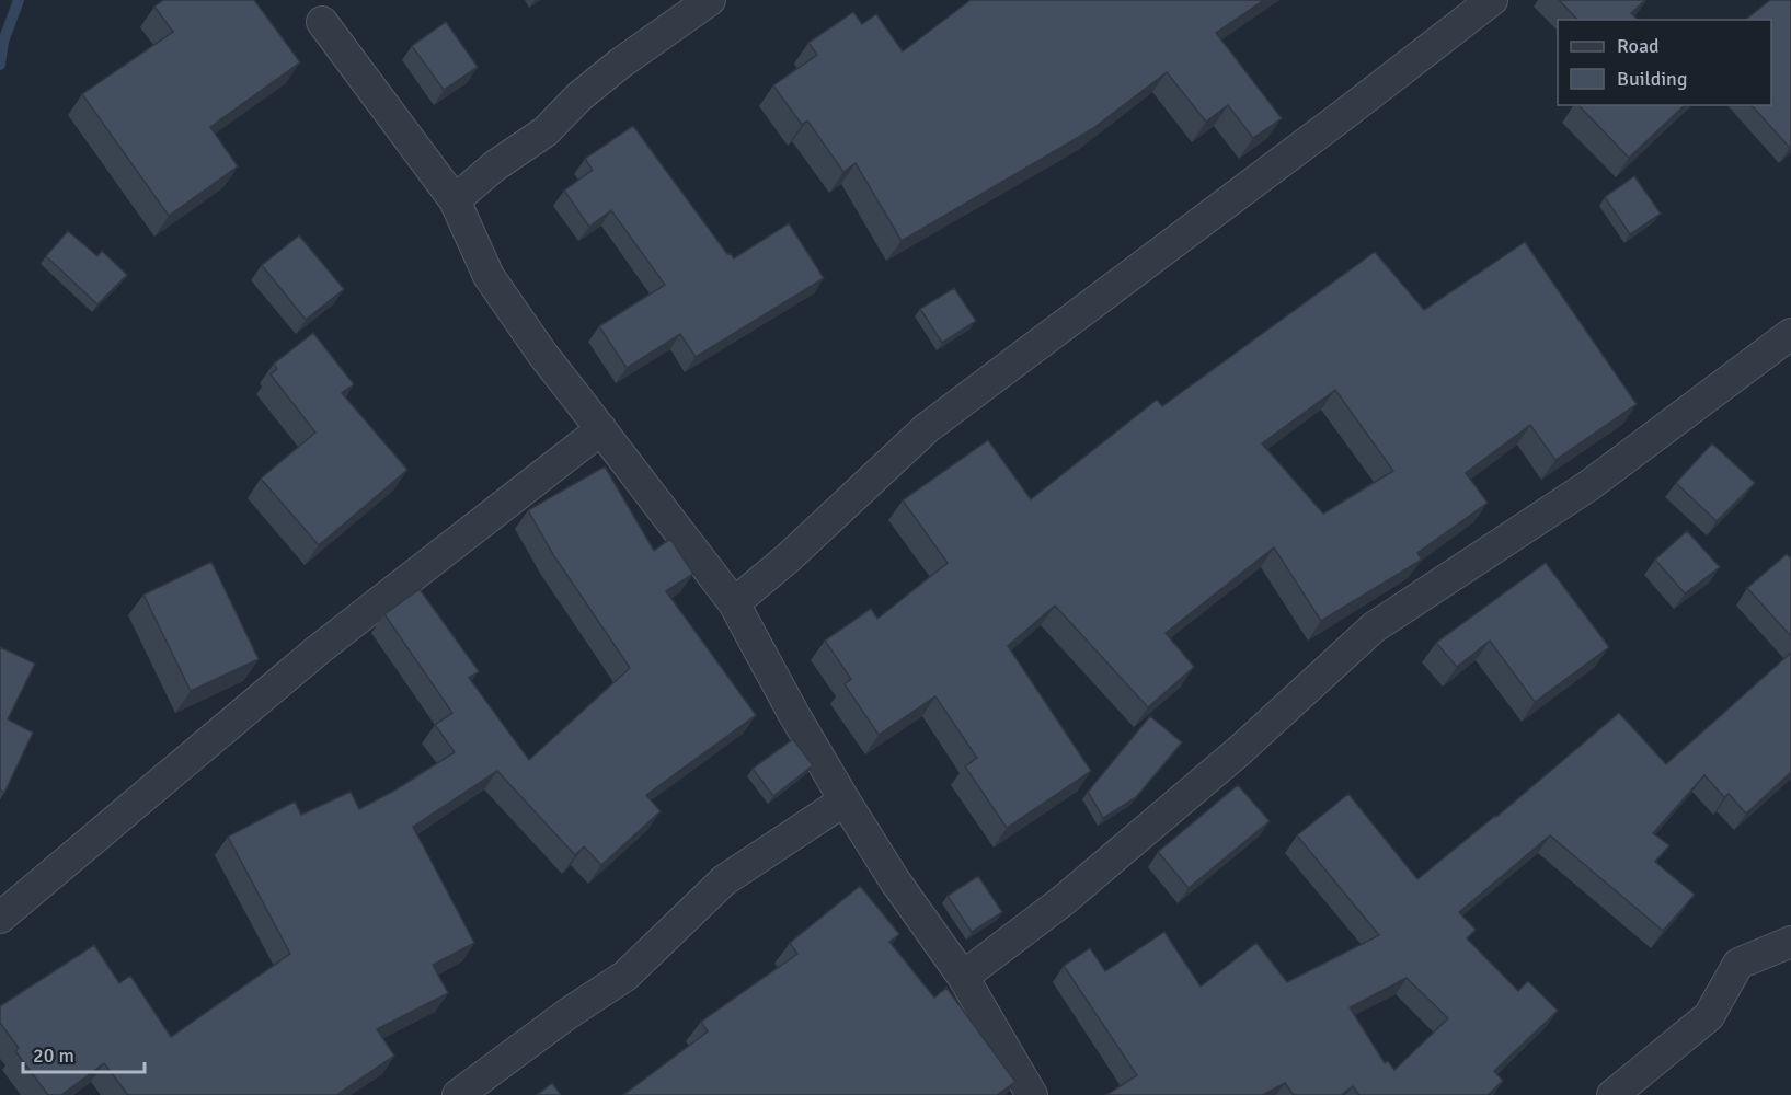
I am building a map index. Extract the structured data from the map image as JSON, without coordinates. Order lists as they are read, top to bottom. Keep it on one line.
{"legend":["Road","Building"],"scale_bar":"20 m"}
